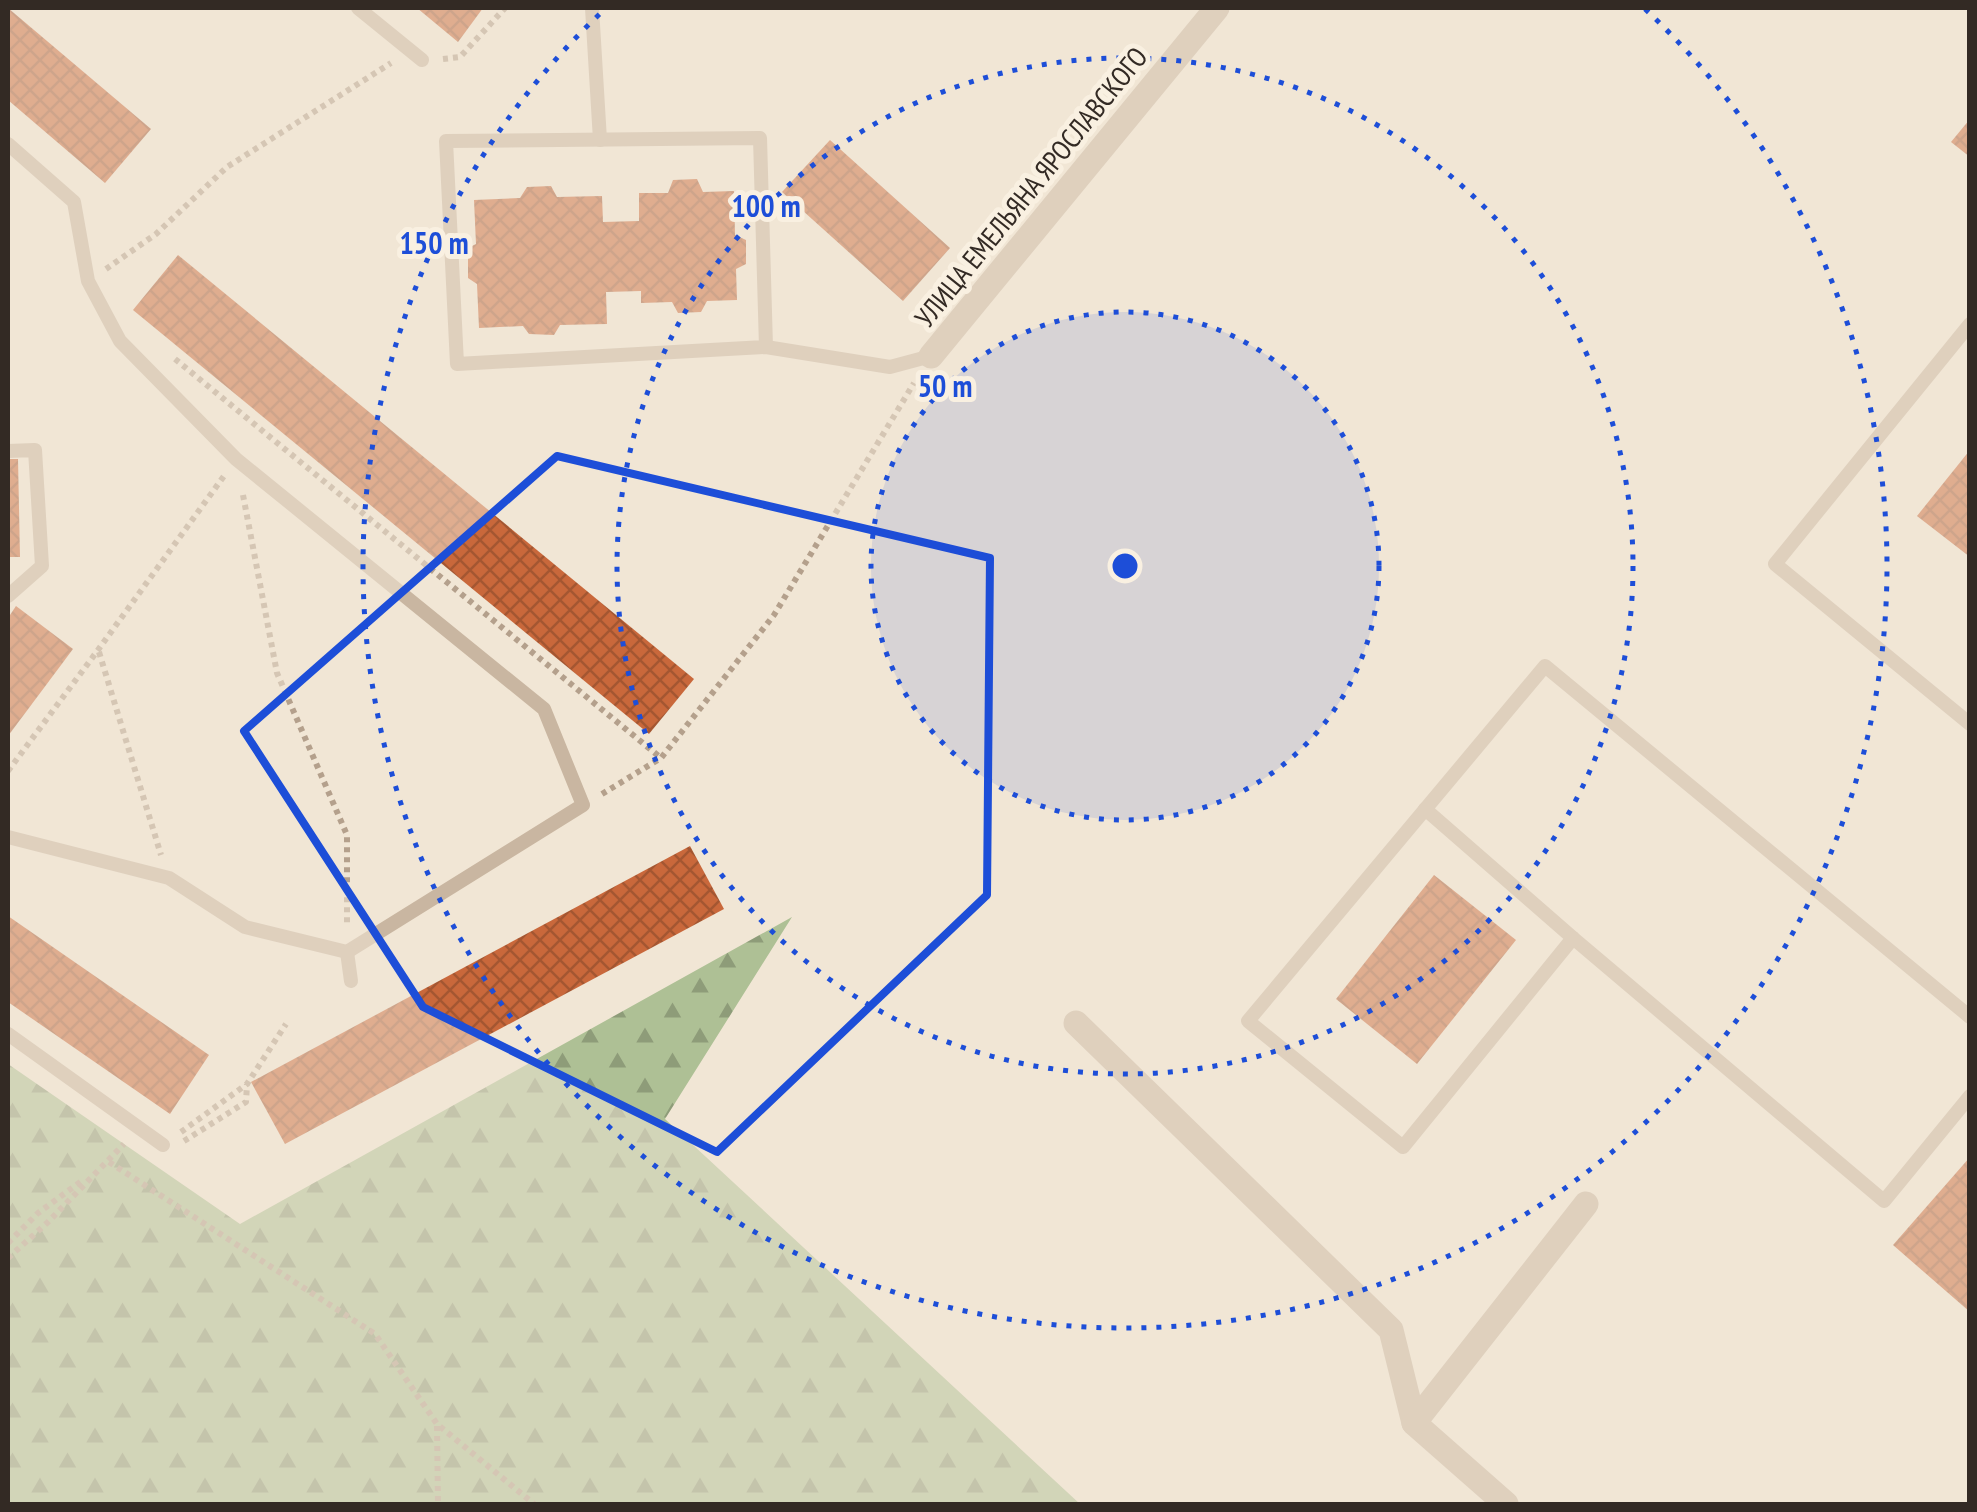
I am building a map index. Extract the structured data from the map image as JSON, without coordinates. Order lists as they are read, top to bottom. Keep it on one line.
{"streets":{"street":["УЛИЦА ЕМЕЛЬЯНА ЯРОСЛАВСКОГО"]},"rings":["100 m","150 m","50 m"]}
